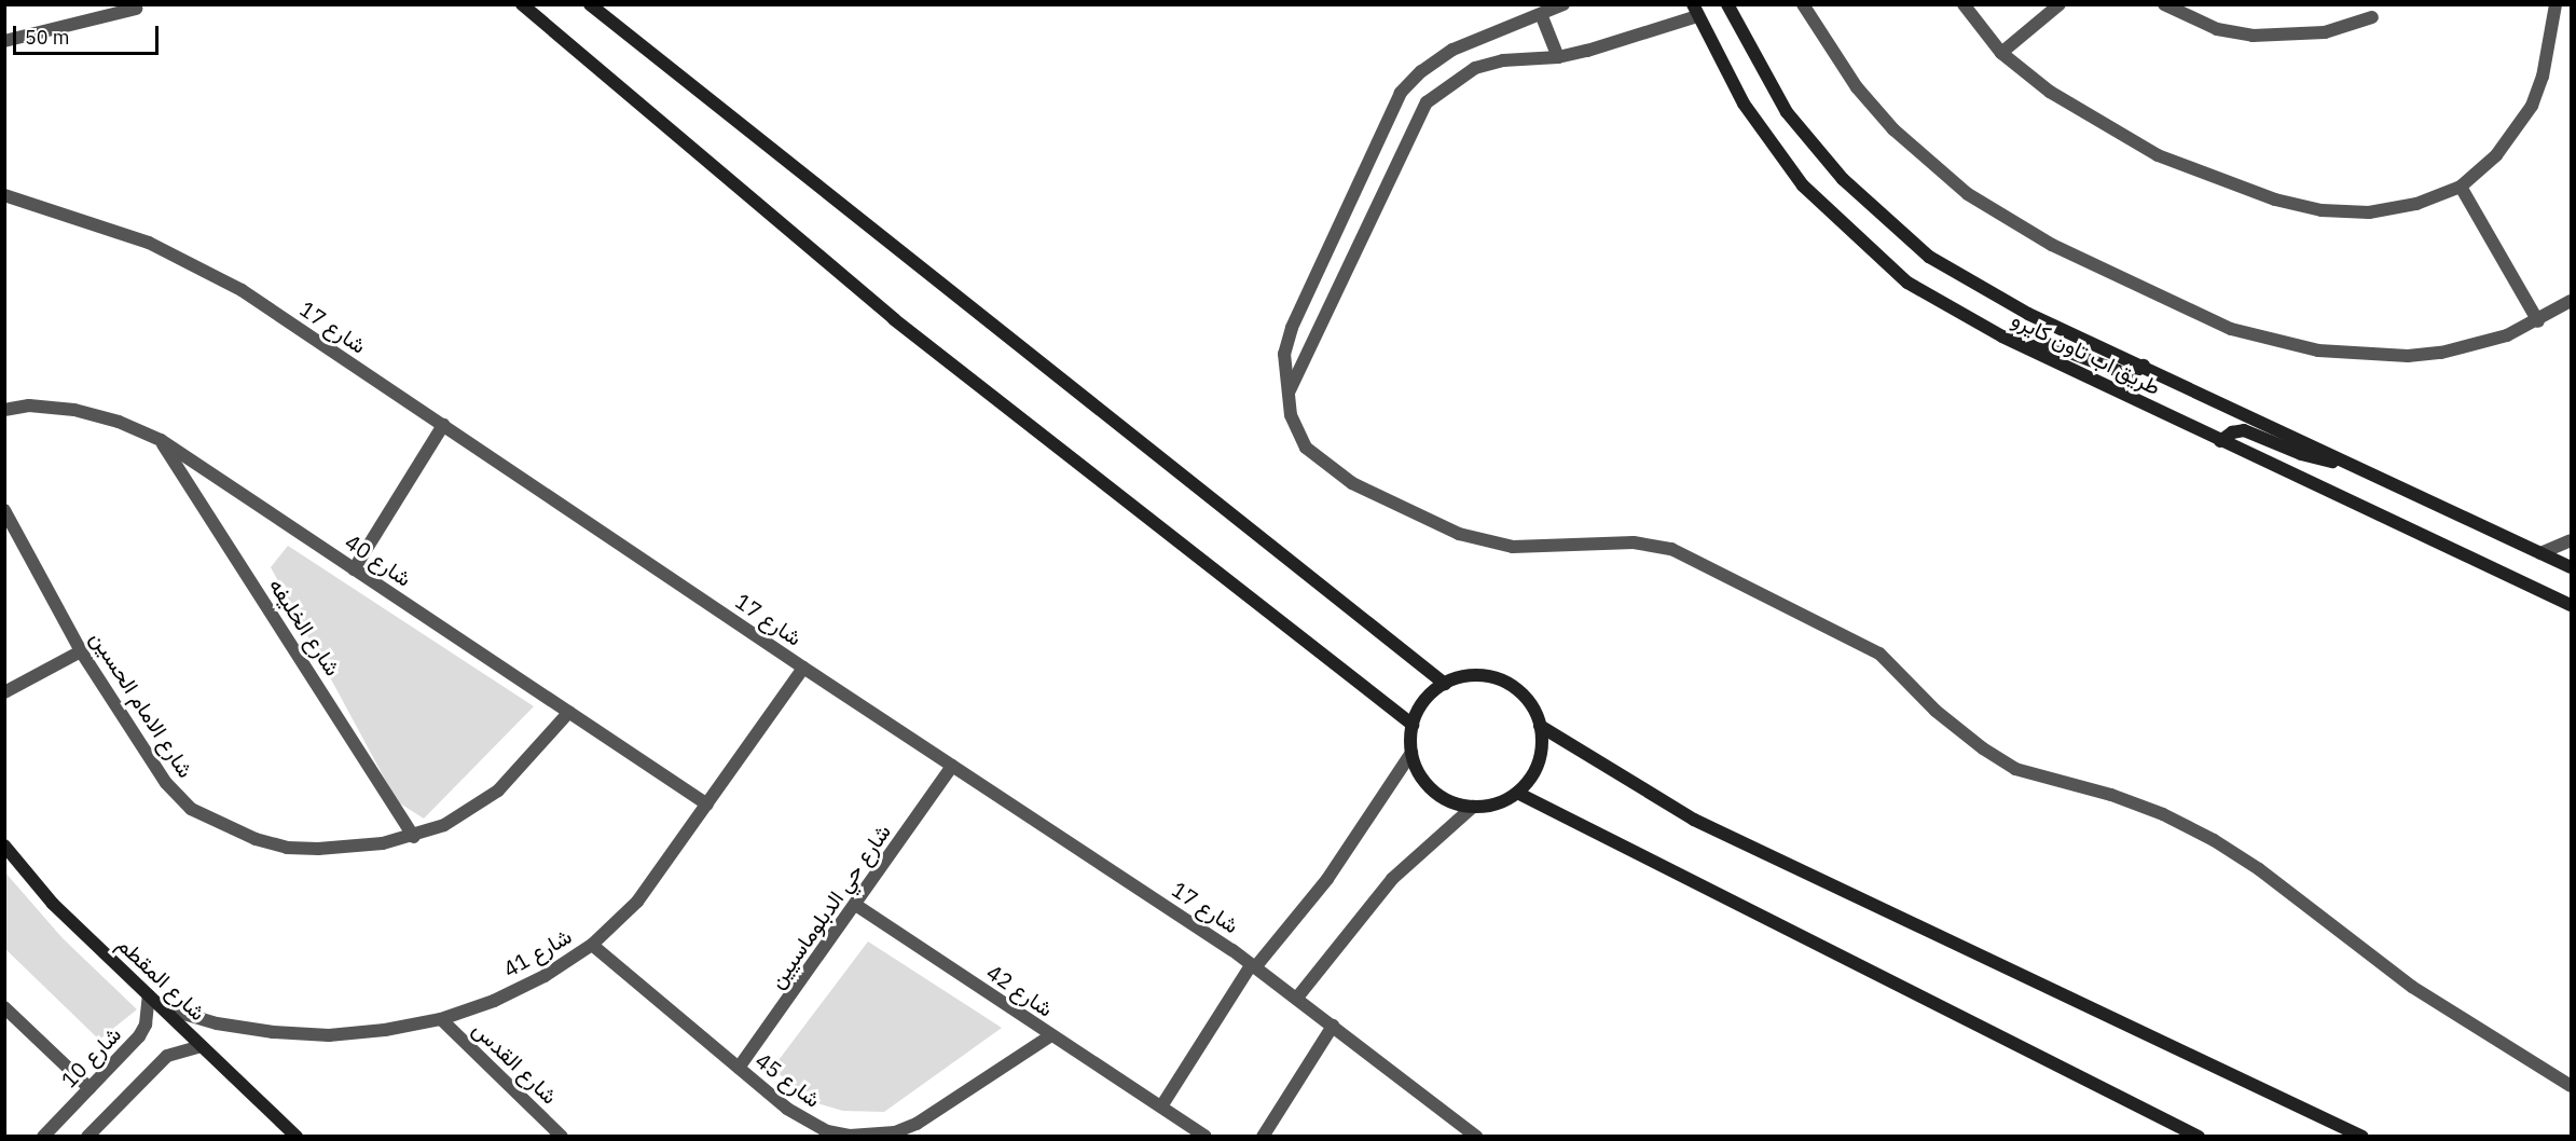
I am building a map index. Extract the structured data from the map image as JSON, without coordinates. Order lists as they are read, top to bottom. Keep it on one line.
{"streets":{"main road":["طريق اب تاون كايرو","شارع المقطم"],"street":["شارع 17","شارع 40","شارع الخليفه","شارع الامام الحسين","شارع حي الدبلوماسيين","شارع 41","شارع 42","شارع 10","شارع القدس","شارع 45"]},"crossings":[["شارع 17","شارع حي الدبلوماسيين"],["شارع 17","شارع 41"],["شارع 40","شارع الخليفه"],["شارع 40","شارع الامام الحسين"],["شارع 40","شارع 41"],["شارع الخليفه","شارع الامام الحسين"],["شارع حي الدبلوماسيين","شارع 42"],["شارع حي الدبلوماسيين","شارع 45"],["شارع 41","شارع المقطم"],["شارع 41","شارع القدس"],["شارع 41","شارع 45"],["شارع المقطم","شارع 10"],["شارع 42","شارع 45"]],"scale_bar":"50 m"}
